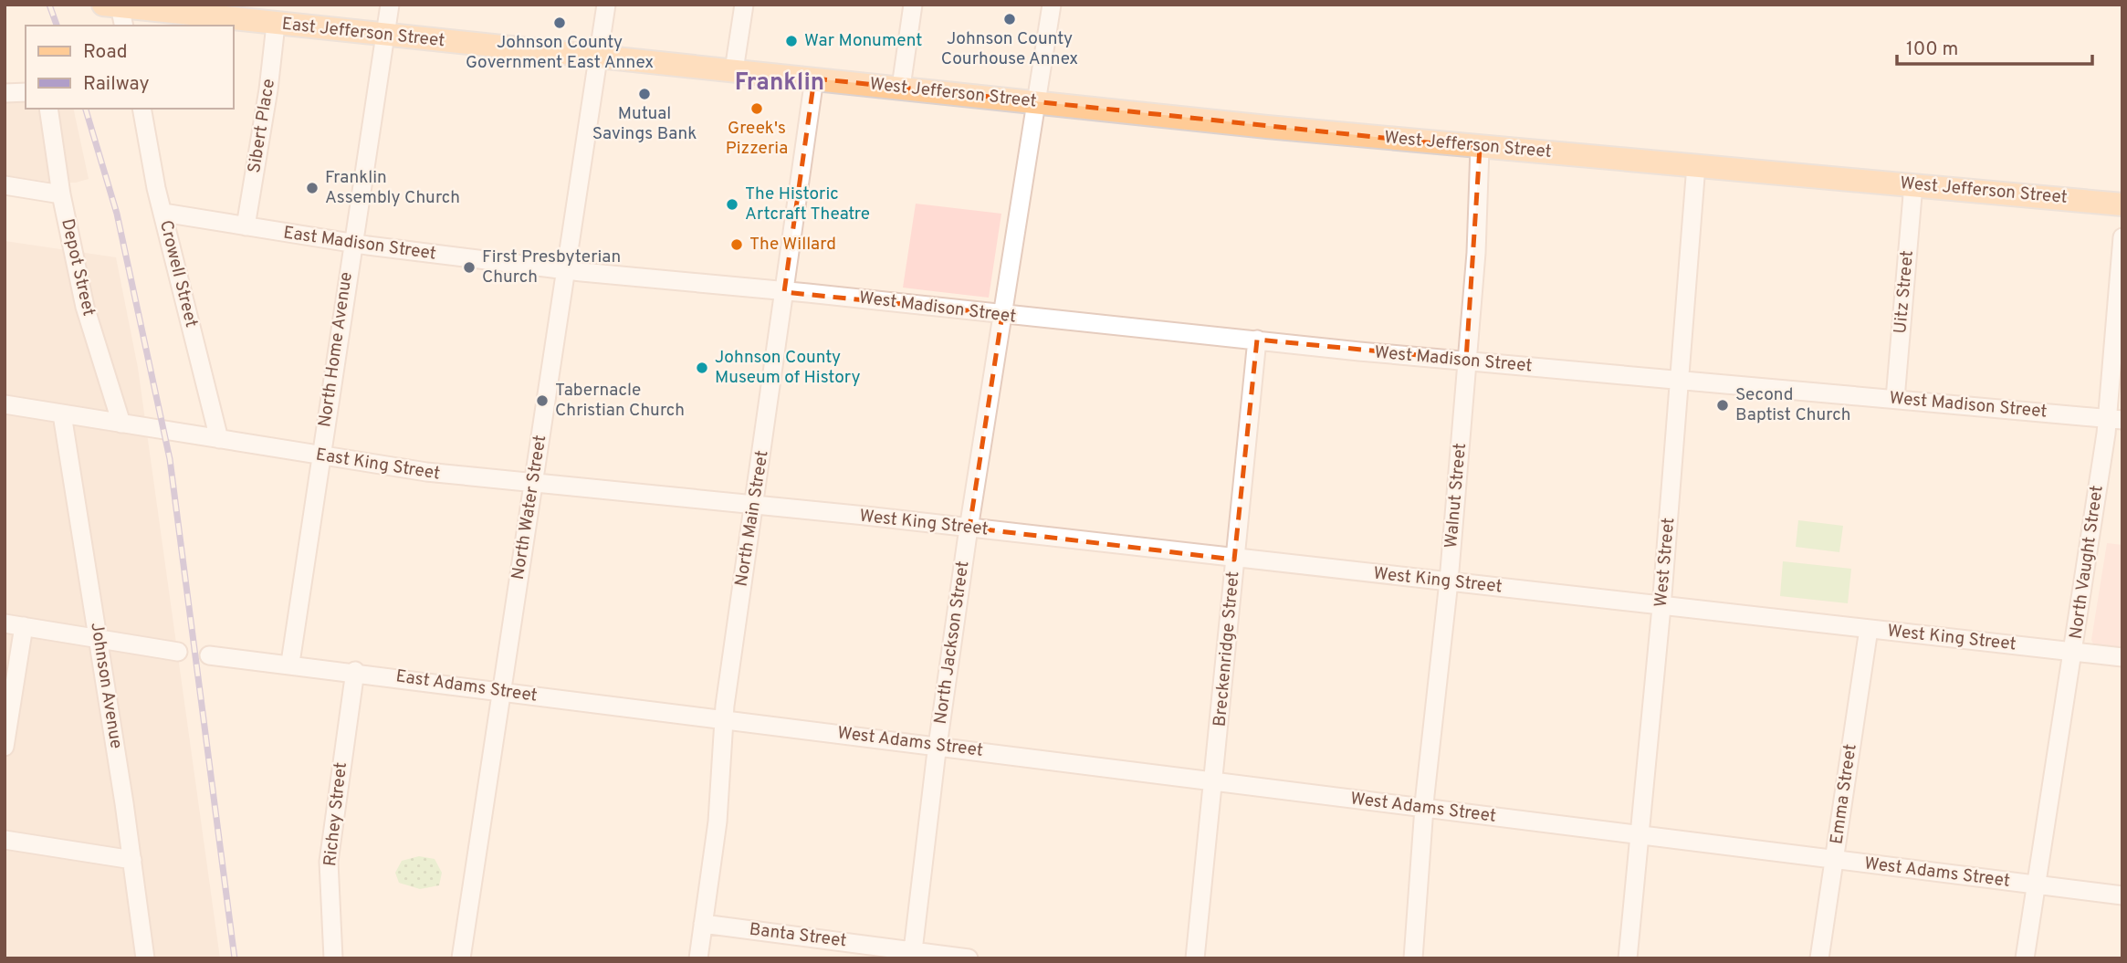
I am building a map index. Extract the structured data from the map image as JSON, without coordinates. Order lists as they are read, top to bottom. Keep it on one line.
{"streets":{"main road":["East Jefferson Street","West Jefferson Street"],"street":["Sibert Place","East Madison Street","Depot Street","Crowell Street","Uitz Street","West Madison Street","North Home Avenue","East King Street","Walnut Street","North Water Street","North Main Street","West King Street","West Street","North Vaught Street","North Jackson Street","Breckenridge Street","Johnson Avenue","East Adams Street","West Adams Street","Emma Street","Richey Street","Banta Street"]},"crossings":[["East Jefferson Street","West Jefferson Street"],["East Jefferson Street","Sibert Place"],["East Jefferson Street","North Home Avenue"],["East Jefferson Street","North Water Street"],["East Jefferson Street","North Main Street"],["West Jefferson Street","Uitz Street"],["West Jefferson Street","Walnut Street"],["West Jefferson Street","North Main Street"],["West Jefferson Street","West Street"],["West Jefferson Street","North Jackson Street"],["Sibert Place","East Madison Street"],["East Madison Street","Crowell Street"],["East Madison Street","West Madison Street"],["East Madison Street","North Home Avenue"],["East Madison Street","North Water Street"],["East Madison Street","North Main Street"],["Depot Street","East King Street"],["Crowell Street","East King Street"],["Uitz Street","West Madison Street"],["West Madison Street","Walnut Street"],["West Madison Street","North Main Street"],["West Madison Street","West Street"],["West Madison Street","North Vaught Street"],["West Madison Street","North Jackson Street"],["West Madison Street","Breckenridge Street"],["North Home Avenue","East King Street"],["North Home Avenue","East Adams Street"],["East King Street","North Water Street"],["East King Street","North Main Street"],["East King Street","West King Street"],["East King Street","Johnson Avenue"],["Walnut Street","West King Street"],["Walnut Street","West Adams Street"],["North Water Street","East Adams Street"],["North Main Street","West King Street"],["North Main Street","East Adams Street"],["North Main Street","West Adams Street"],["North Main Street","Banta Street"],["West King Street","West Street"],["West King Street","North Vaught Street"],["West King Street","North Jackson Street"],["West King Street","Breckenridge Street"],["West King Street","Emma Street"],["West Street","West Adams Street"],["North Vaught Street","West Adams Street"],["North Jackson Street","West Adams Street"],["North Jackson Street","Banta Street"],["Breckenridge Street","West Adams Street"],["East Adams Street","West Adams Street"],["East Adams Street","Richey Street"],["West Adams Street","Emma Street"]],"districts":["Franklin"],"places":["Johnson County Courhouse Annex","Johnson County Government East Annex","War Monument","Mutual Savings Bank","Greek's Pizzeria","Franklin Assembly Church","The Historic Artcraft Theatre","The Willard","First Presbyterian Church","Johnson County Museum of History","Tabernacle Christian Church","Second Baptist Church"],"legend":["Road","Railway"],"scale_bar":"100 m"}
